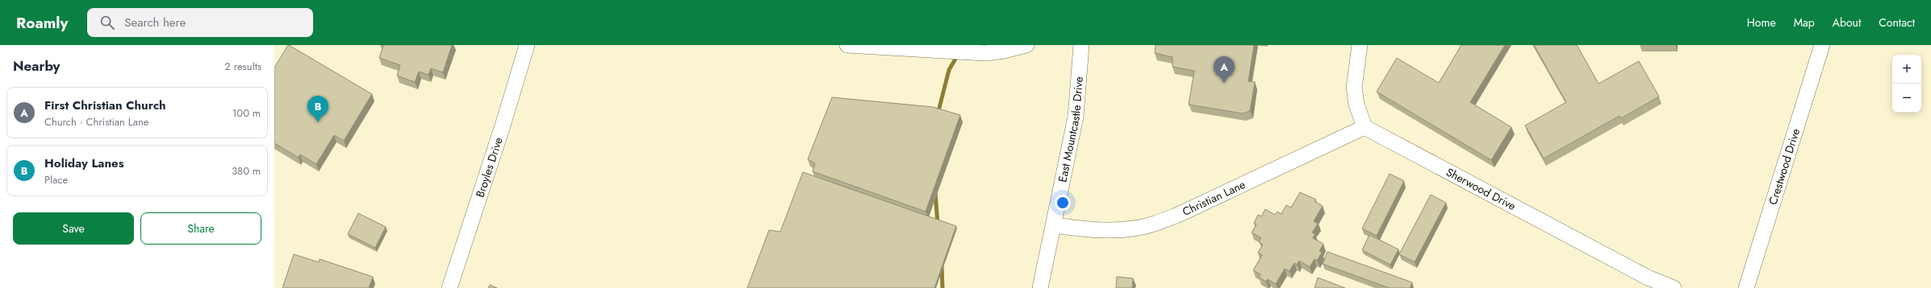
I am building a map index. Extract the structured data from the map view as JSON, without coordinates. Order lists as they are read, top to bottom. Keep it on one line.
{"streets":{"street":["East Mountcastle Drive","Broyles Drive","Crestwood Drive","Sherwood Drive","Christian Lane"]},"crossings":[["East Mountcastle Drive","Christian Lane"],["Sherwood Drive","Christian Lane"]],"page":{"header":"Roamly","search":"Search here","nav":["Home","Map","About","Contact"],"heading":["Nearby","2 results"],"map_buttons":["+","−"],"pins":["A","B"],"list":[{"mark":"A","name":"First Christian Church","note":"Church · Christian Lane","value":"100 m"},{"mark":"B","name":"Holiday Lanes","note":"Place","value":"380 m"}],"buttons":["Save","Share"]}}
